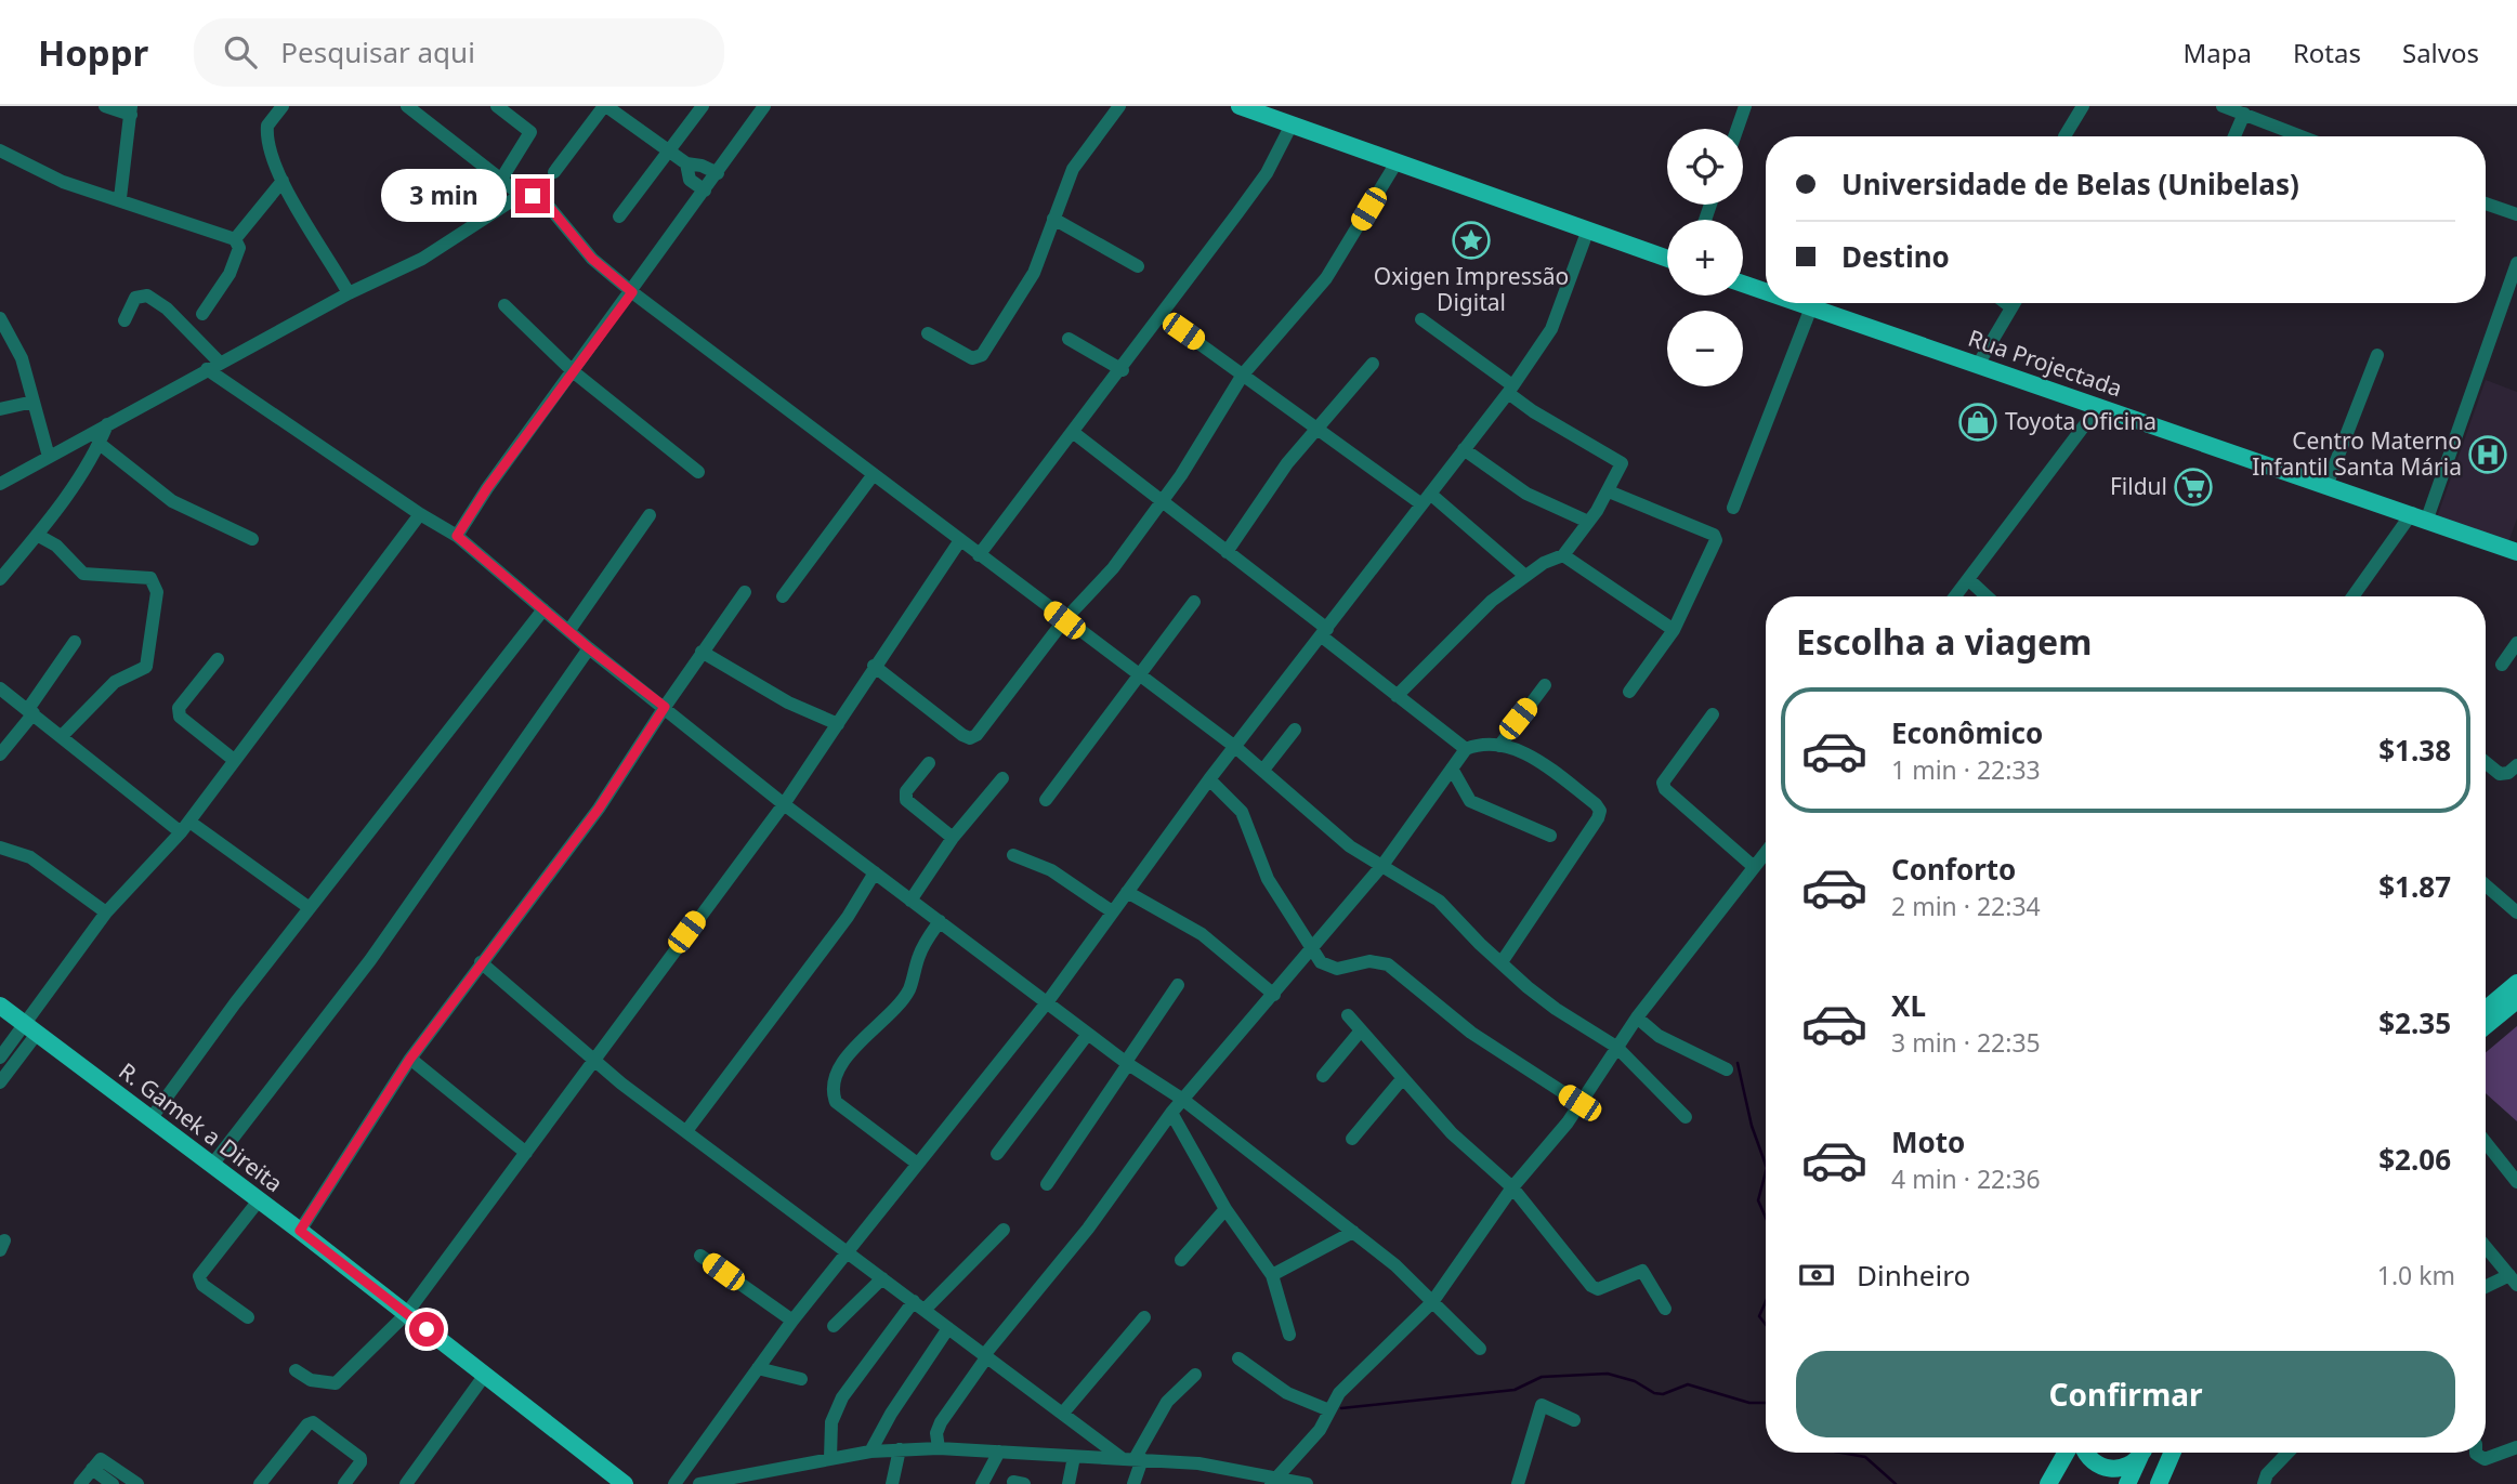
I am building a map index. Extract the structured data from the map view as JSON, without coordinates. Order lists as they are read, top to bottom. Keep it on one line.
{"streets":{"main road":["Rua Projectada","R. Gamek a Direita"]},"places":{"place":["Oxigen Impressão Digital"],"shop":["Toyota Oficina"],"hospital":["Centro Materno Infantil Santa Mária"],"supermarket":["Fildul"]},"page":{"header":"Hoppr","search":"Pesquisar aqui","nav":["Mapa","Rotas","Salvos"],"map_buttons":["+","−"],"banner":["Universidade de Belas (Unibelas)","Destino"],"bubble":"3 min","heading":"Escolha a viagem","list":[{"name":"Econômico","note":"1 min · 22:33","value":"$1.38"},{"name":"Conforto","note":"2 min · 22:34","value":"$1.87"},{"name":"XL","note":"3 min · 22:35","value":"$2.35"},{"name":"Moto","note":"4 min · 22:36","value":"$2.06"}],"pay":["Dinheiro","1.0 km"],"buttons":"Confirmar"}}
